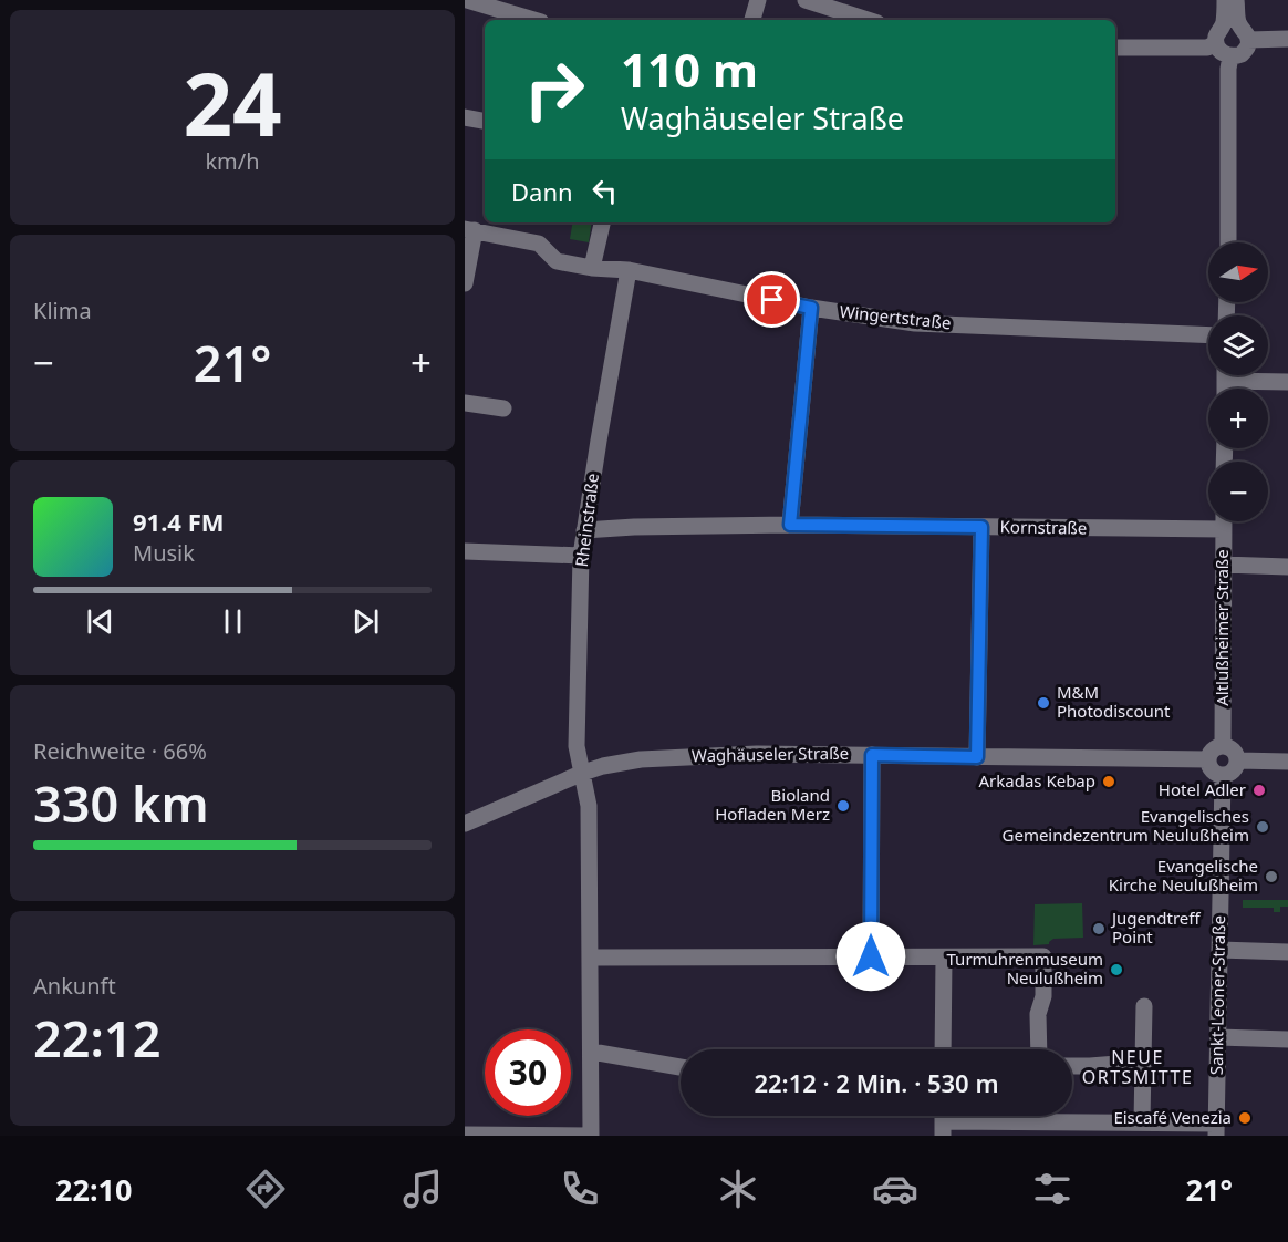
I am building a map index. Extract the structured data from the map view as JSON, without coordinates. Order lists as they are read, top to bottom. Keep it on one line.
{"streets":{"street":["Wingertstraße","Rheinstraße","Kornstraße","Altlußheimer Straße","Waghäuseler Straße","Sankt-Leoner-Straße"]},"crossings":[["Wingertstraße","Rheinstraße"],["Rheinstraße","Kornstraße"],["Rheinstraße","Waghäuseler Straße"],["Kornstraße","Altlußheimer Straße"],["Altlußheimer Straße","Waghäuseler Straße"],["Altlußheimer Straße","Sankt-Leoner-Straße"],["Waghäuseler Straße","Sankt-Leoner-Straße"]],"districts":["NEUE ORTSMITTE"],"places":["M&M Photodiscount","Arkadas Kebap","Hotel Adler","Bioland Hofladen Merz","Evangelisches Gemeindezentrum Neulußheim","Evangelische Kirche Neulußheim","Jugendtreff Point","Turmuhrenmuseum Neulußheim","Eiscafé Venezia"],"north":"right","page":{"tile":[["24","km/h"],"Klima",["Reichweite · 66%","330 km"],["Ankunft","22:12"]],"turn":["110 m","Waghäuseler Straße"],"then":"Dann","map_buttons":["+","−"],"heat":["−","21°","+"],"song":["91.4 FM","Musik"],"limit":"30","trip":"22:12 · 2 Min. · 530 m","tabs":["22:10","21°"]}}
